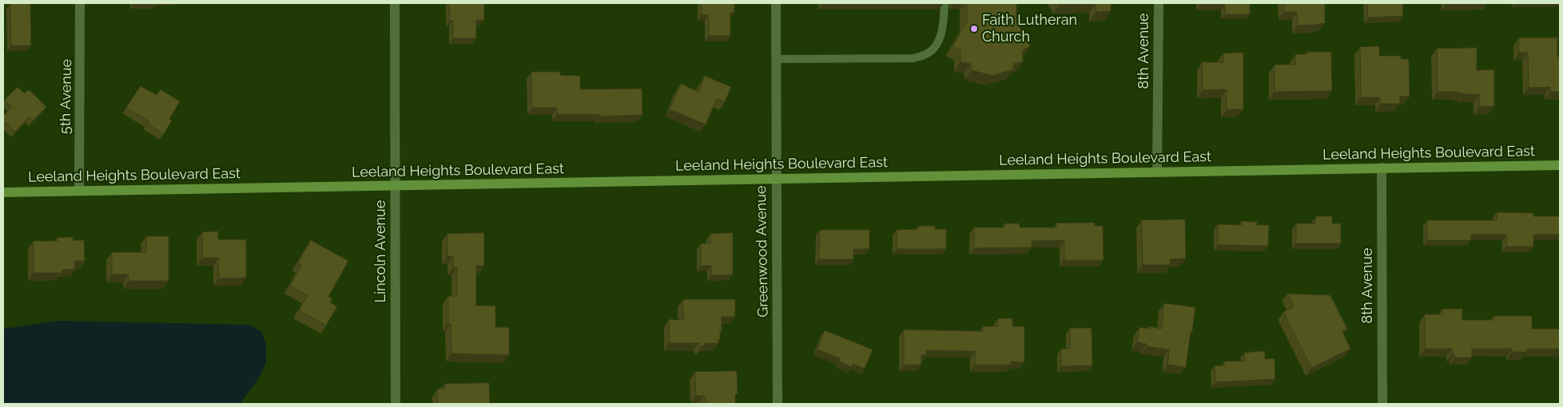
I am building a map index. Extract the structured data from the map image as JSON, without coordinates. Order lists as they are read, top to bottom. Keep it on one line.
{"streets":{"main road":["Leeland Heights Boulevard East"],"street":["8th Avenue","5th Avenue","Lincoln Avenue","Greenwood Avenue"]},"crossings":[["8th Avenue","Leeland Heights Boulevard East"],["5th Avenue","Leeland Heights Boulevard East"],["Leeland Heights Boulevard East","Lincoln Avenue"],["Leeland Heights Boulevard East","Greenwood Avenue"]],"places":["Faith Lutheran Church"]}
